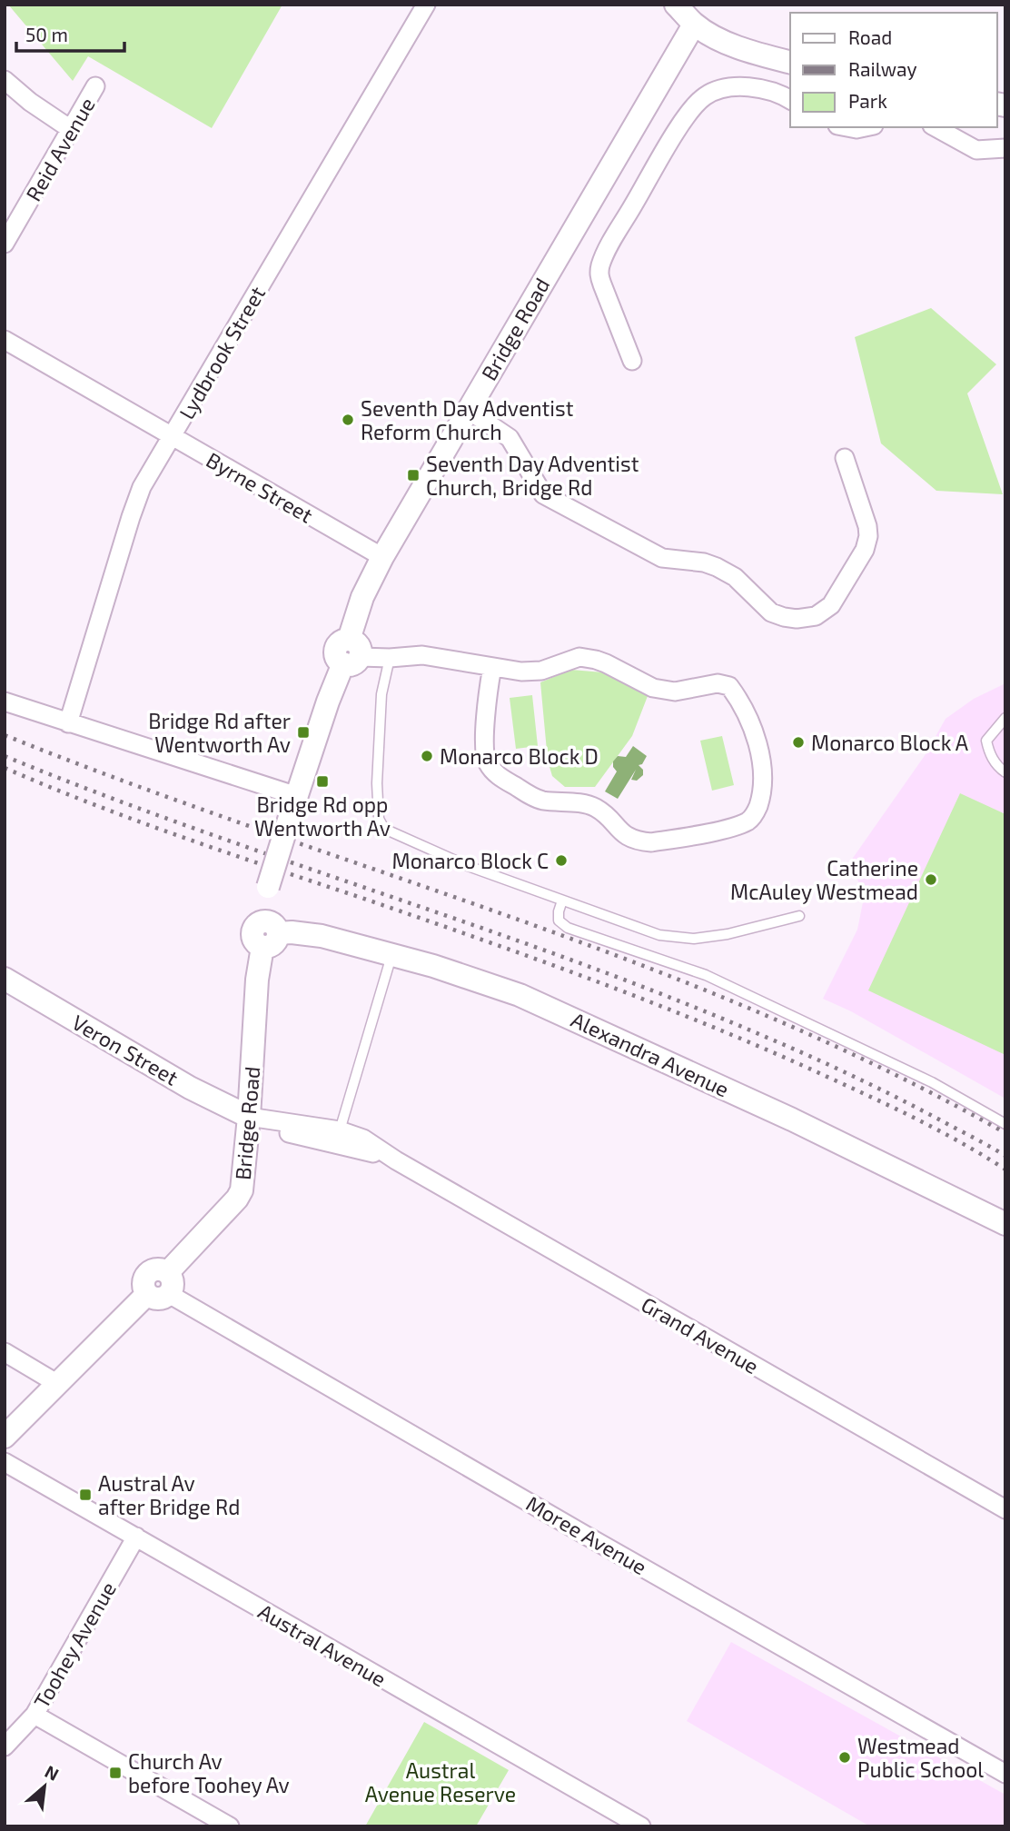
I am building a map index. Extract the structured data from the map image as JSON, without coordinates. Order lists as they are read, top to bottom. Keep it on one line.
{"streets":{"street":["Reid Avenue","Bridge Road","Lydbrook Street","Byrne Street","Veron Street","Alexandra Avenue","Grand Avenue","Moree Avenue","Toohey Avenue","Austral Avenue"]},"crossings":[["Bridge Road","Byrne Street"],["Bridge Road","Veron Street"],["Bridge Road","Alexandra Avenue"],["Bridge Road","Grand Avenue"],["Bridge Road","Moree Avenue"],["Lydbrook Street","Byrne Street"],["Veron Street","Grand Avenue"],["Toohey Avenue","Austral Avenue"]],"parks":["Austral Avenue Reserve"],"places":{"other":["Seventh Day Adventist Reform Church","Monarco Block A","Monarco Block D","Monarco Block C","Catherine McAuley Westmead","Westmead Public School"],"transit":["Seventh Day Adventist Church, Bridge Rd","Bridge Rd after Wentworth Av","Bridge Rd opp Wentworth Av","Austral Av after Bridge Rd","Church Av before Toohey Av"]},"legend":["Road","Railway","Park"],"scale_bar":"50 m","north":"top right"}
